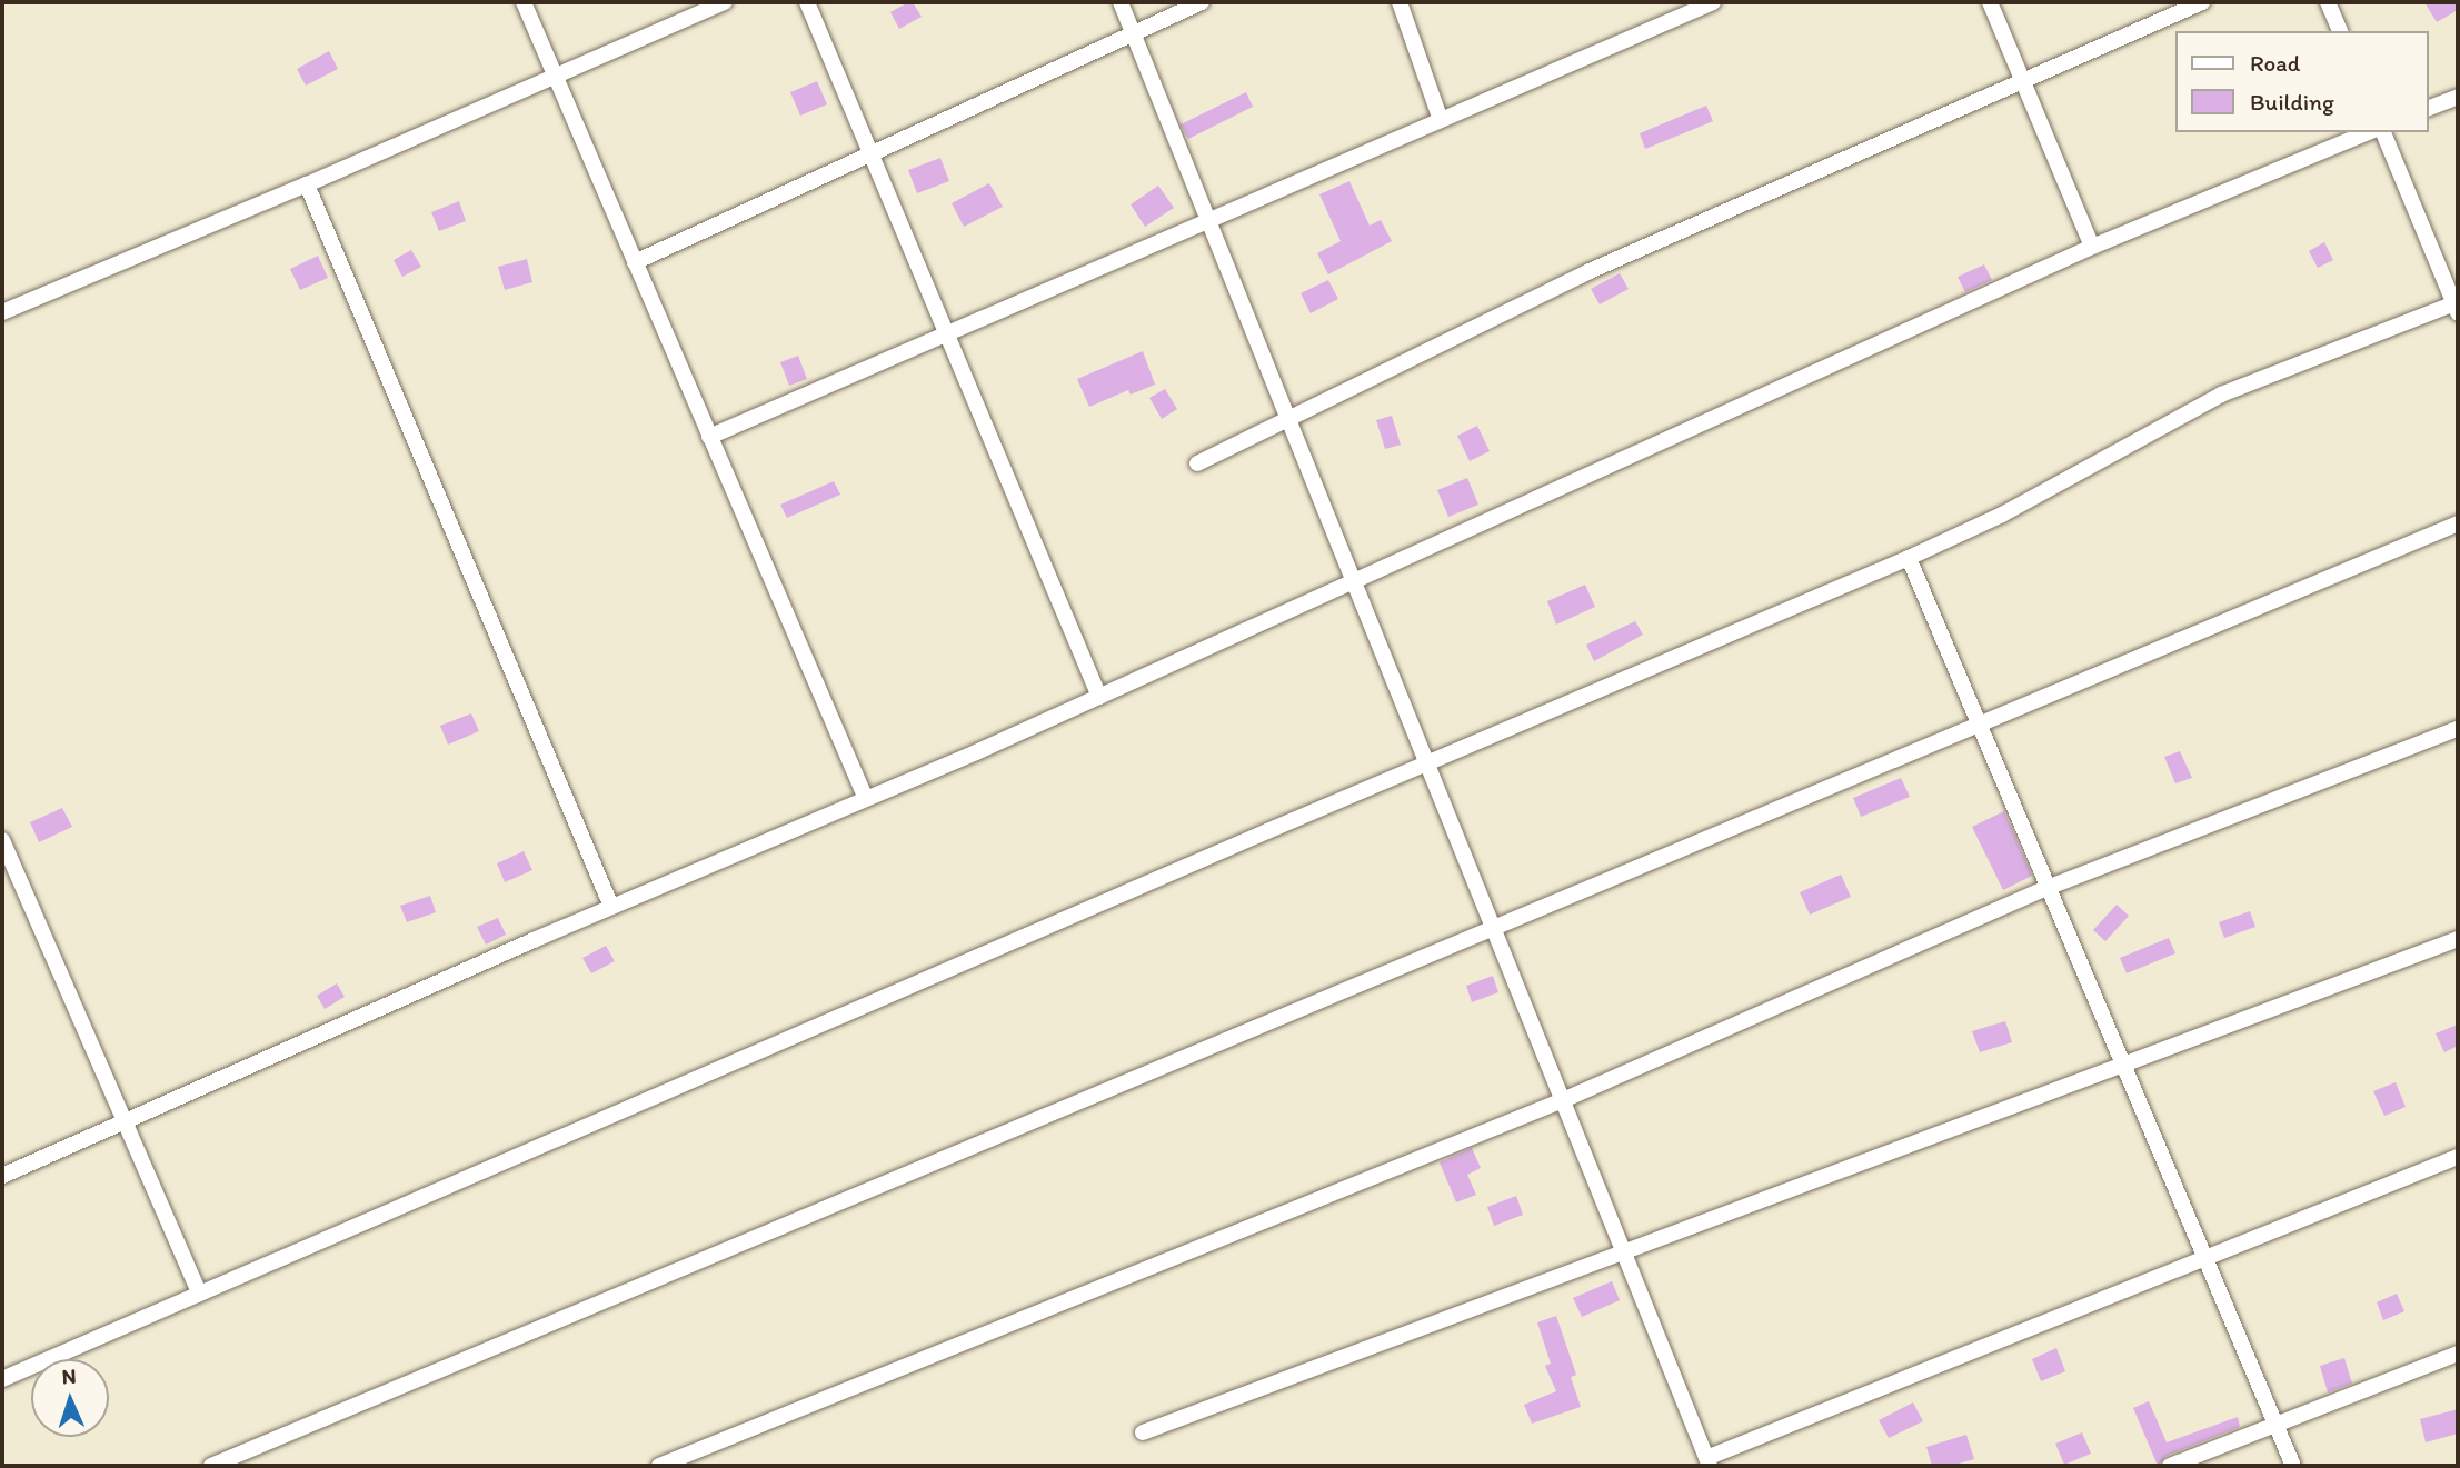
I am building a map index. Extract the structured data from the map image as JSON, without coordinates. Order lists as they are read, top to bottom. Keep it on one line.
{"legend":["Road","Building"],"north":"top"}
